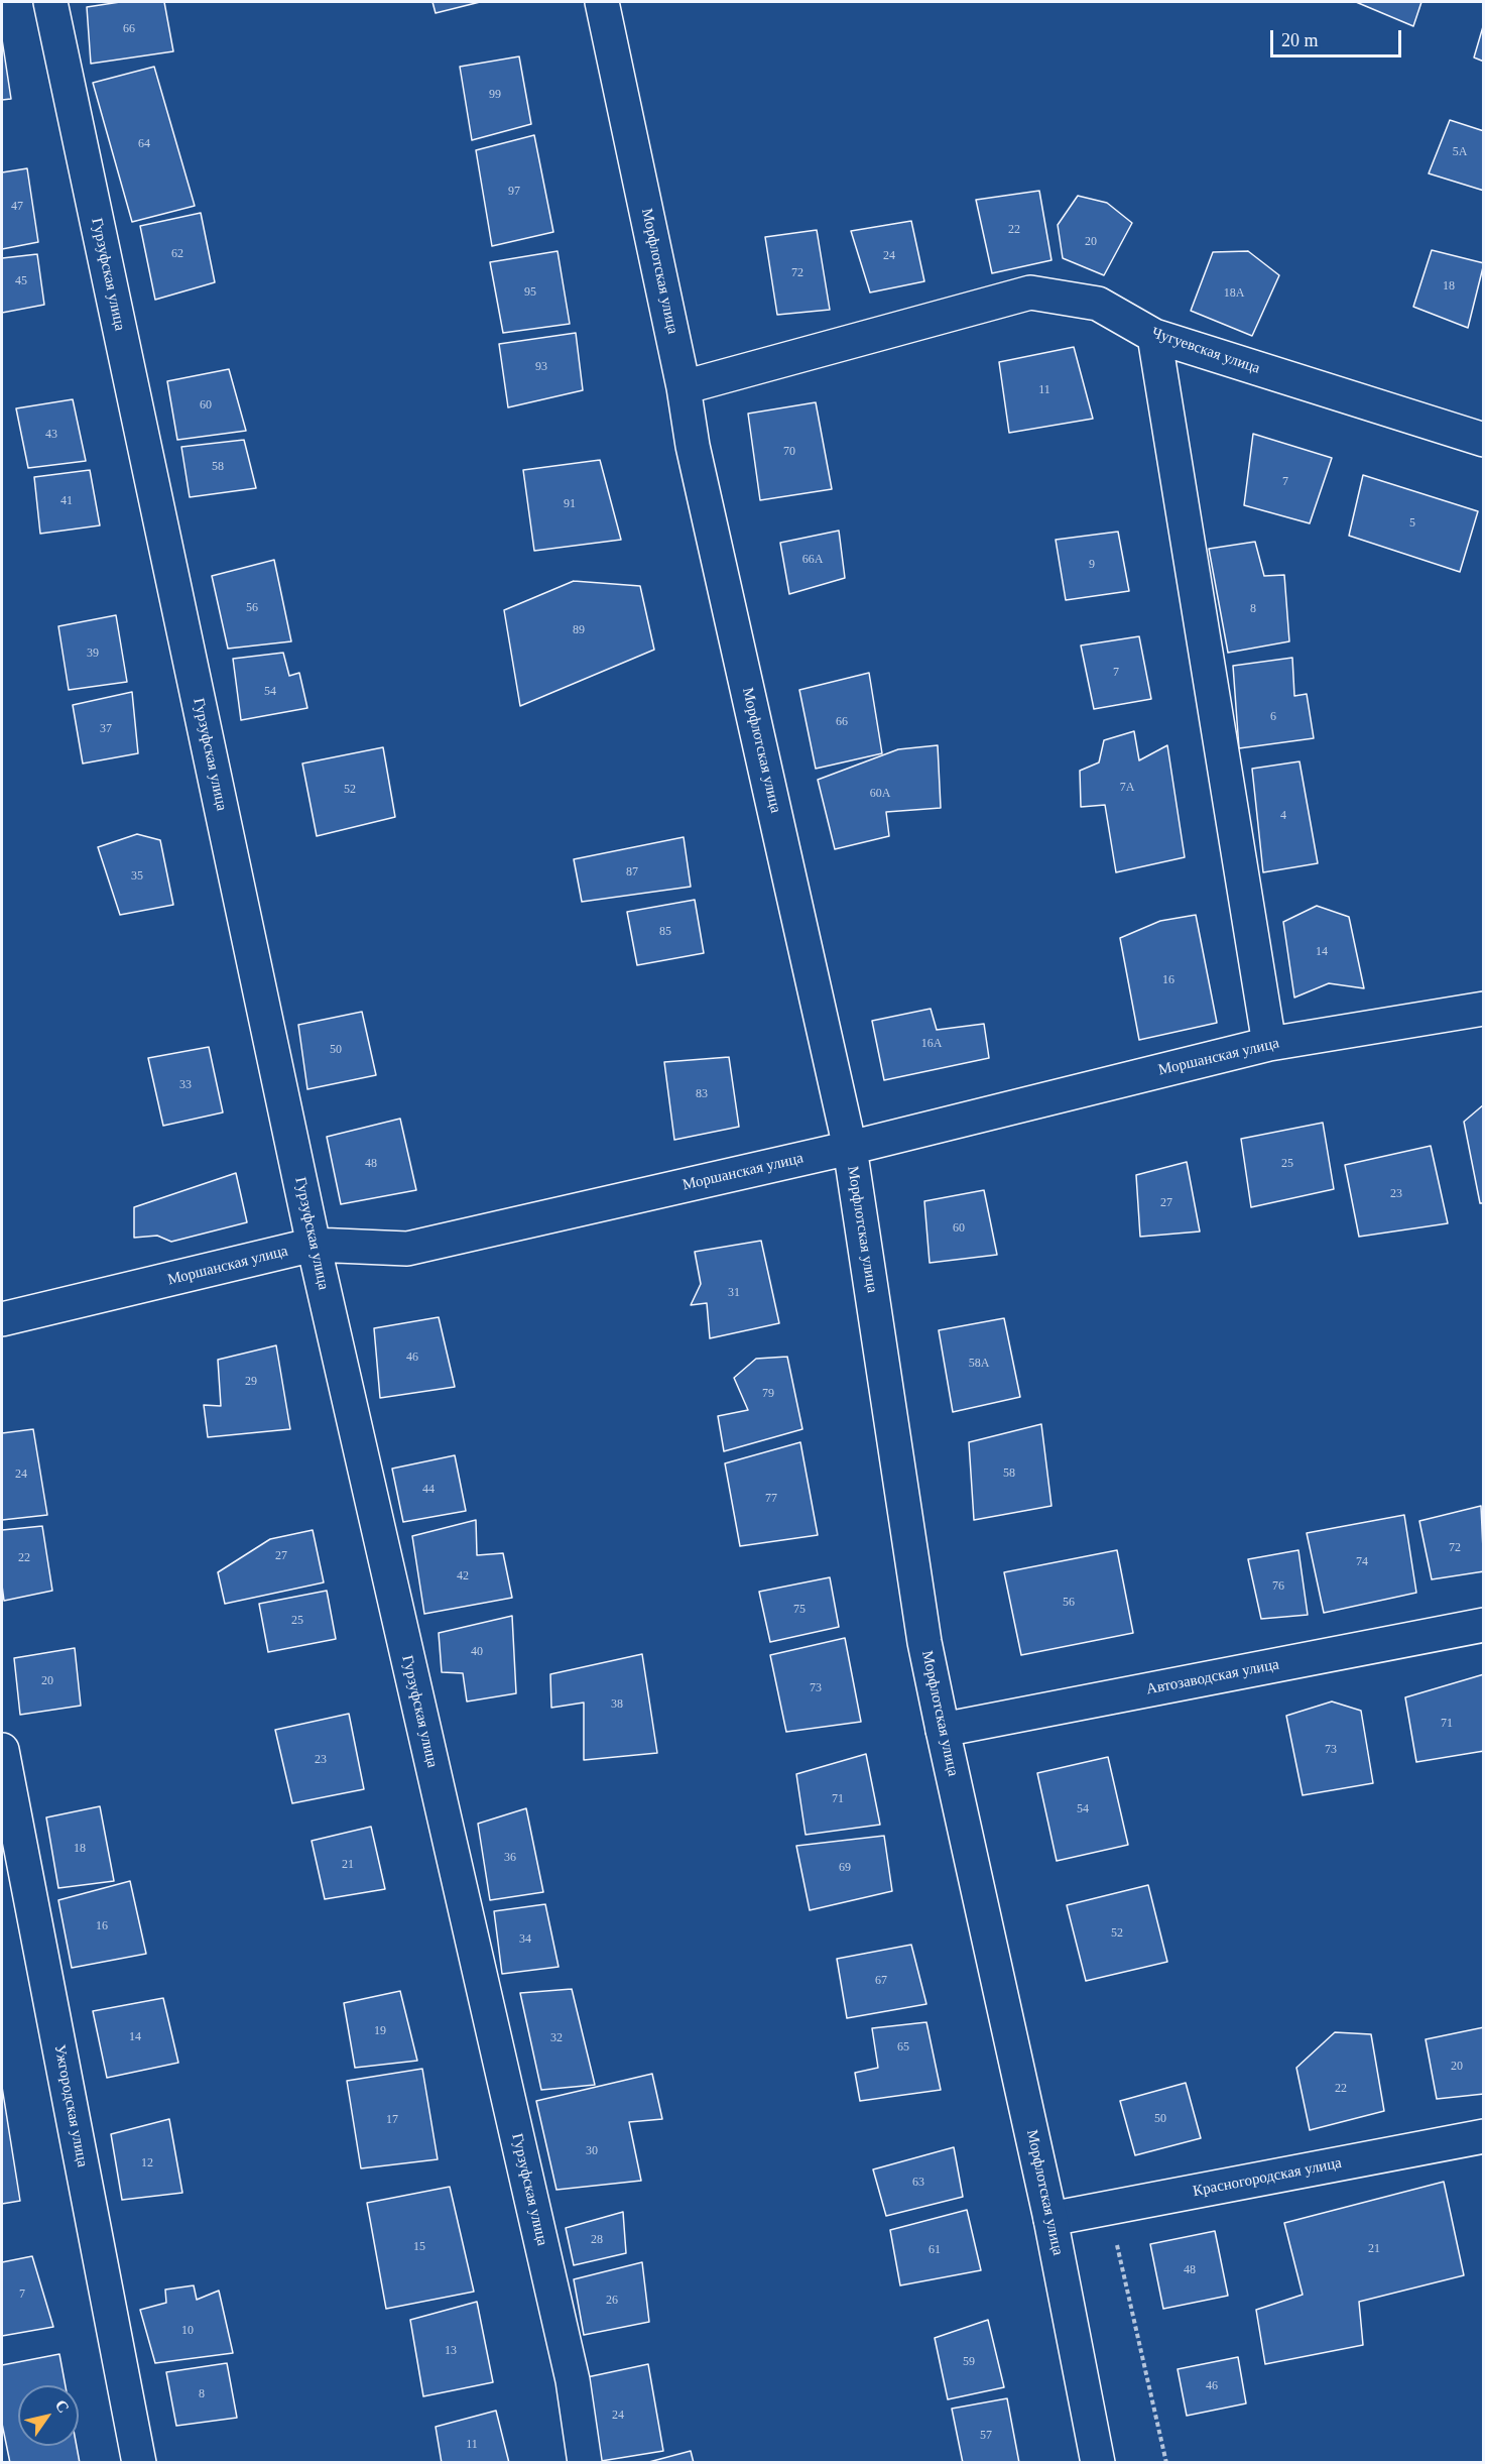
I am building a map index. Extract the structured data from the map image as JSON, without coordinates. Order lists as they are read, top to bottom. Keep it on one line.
{"streets":{"street":["Морфлотская улица","Гурзуфская улица","Чугуевская улица","Моршанская улица","Автозаводская улица","Ужгородская улица","Красногородская улица"]},"crossings":[["Морфлотская улица","Чугуевская улица"],["Морфлотская улица","Моршанская улица"],["Морфлотская улица","Автозаводская улица"],["Морфлотская улица","Красногородская улица"],["Гурзуфская улица","Моршанская улица"]],"house_numbers":["66","99","64","5А","97","47","22","20","62","24","72","45","18","95","18А","93","11","60","43","70","58","7","41","91","5","66А","9","56","8","89","39","7","54","6","66","37","7А","52","60А","4","87","35","85","14","16","16А","50","33","83","48","25","23","27","60","31","46","58А","29","79","58","24","44","77","72","27","22","74","42","76","56","75","25","40","20","73","38","71","73","23","71","54","18","36","21","69","16","52","34","67","19","14","32","65","20","22","50","17","30","12","63","28","15","21","61","48","7","26","10","13","59","46","8","24","57","11"],"scale_bar":"20 m","north":"top right"}
